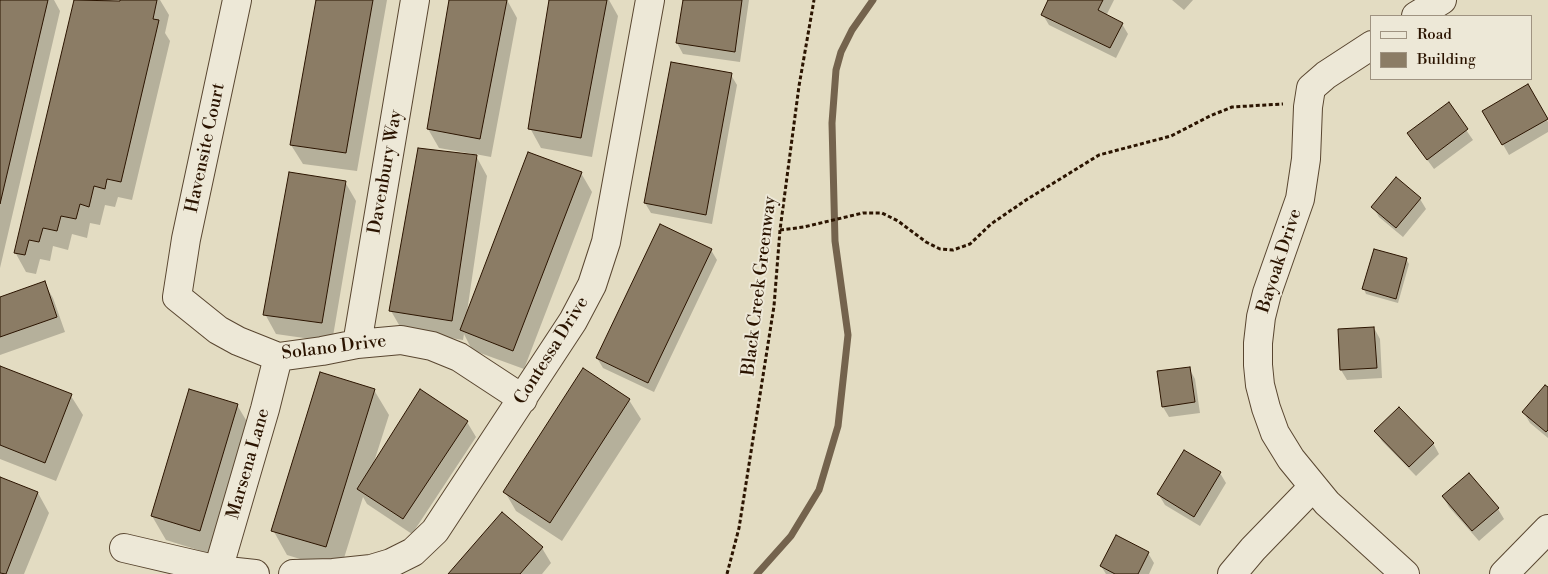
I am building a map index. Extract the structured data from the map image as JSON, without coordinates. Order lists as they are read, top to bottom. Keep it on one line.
{"streets":{"street":["Havensite Court","Davenbury Way","Bayoak Drive","Solano Drive","Contessa Drive","Marsena Lane"],"path":["Black Creek Greenway"]},"crossings":[["Havensite Court","Solano Drive"],["Davenbury Way","Solano Drive"],["Solano Drive","Contessa Drive"],["Solano Drive","Marsena Lane"]],"legend":["Road","Building"]}
